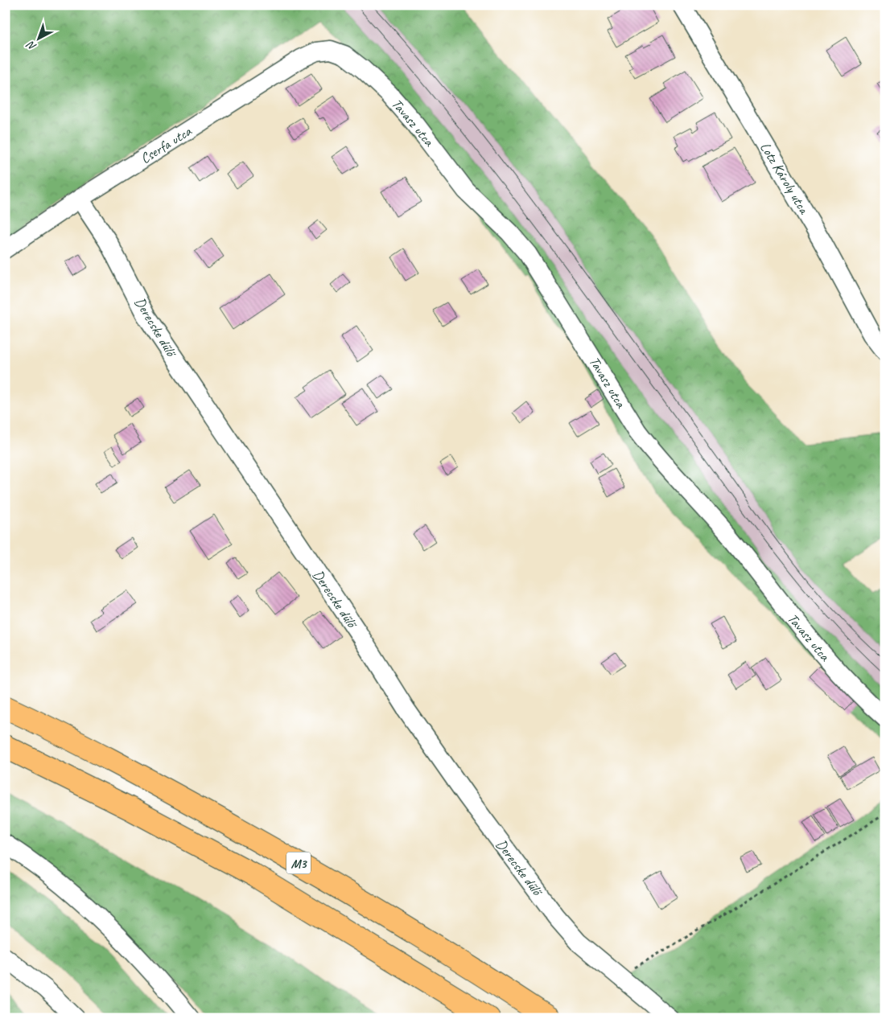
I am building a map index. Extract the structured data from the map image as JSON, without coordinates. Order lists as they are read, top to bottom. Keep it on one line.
{"streets":{"highway":["M3"],"street":["Tavasz utca","Cserfa utca","Lotz Károly utca","Derecske dűlő"]},"crossings":[["Tavasz utca","Cserfa utca"],["Cserfa utca","Derecske dűlő"]],"north":"bottom left"}
